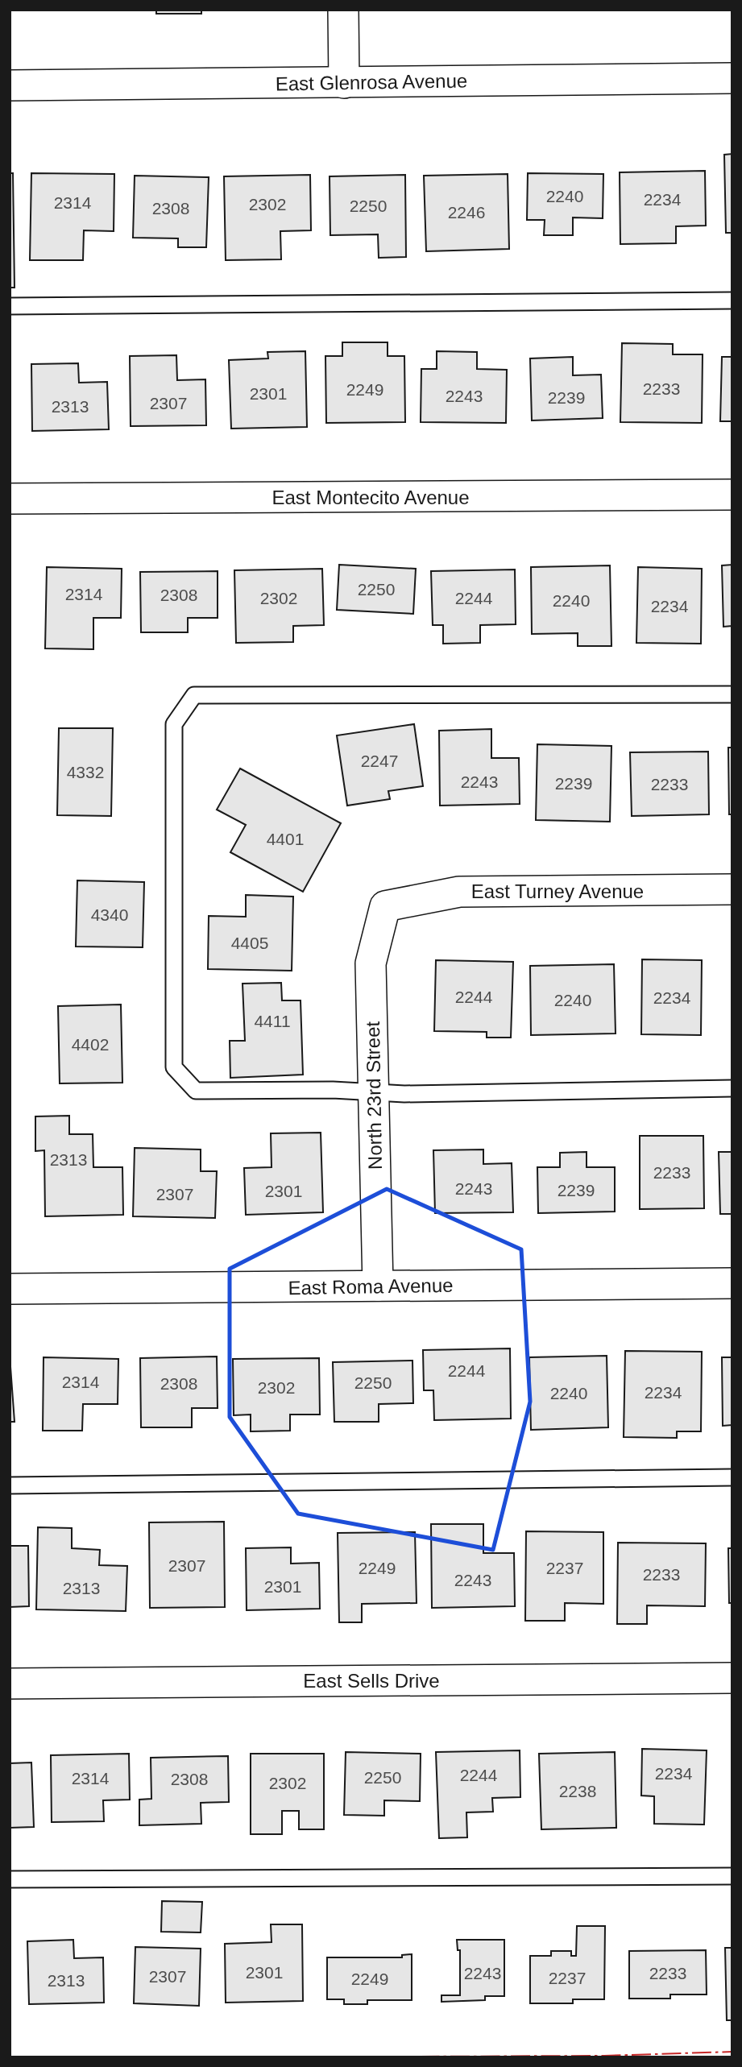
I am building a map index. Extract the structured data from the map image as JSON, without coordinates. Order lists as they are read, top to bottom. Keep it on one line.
{"streets":{"street":["East Glenrosa Avenue","East Montecito Avenue","East Turney Avenue","North 23rd Street","East Roma Avenue","East Sells Drive"]},"crossings":[["East Turney Avenue","North 23rd Street"],["North 23rd Street","East Roma Avenue"]],"house_numbers":["2240","2234","2314","2302","2250","2308","2246","2233","2249","2301","2243","2239","2307","2313","2250","2314","2308","2302","2244","2240","2234","2247","4332","2243","2239","2233","4401","4340","4405","2244","2234","2240","4411","4402","2313","2233","2243","2239","2301","2307","2244","2314","2250","2308","2302","2234","2240","2307","2249","2237","2233","2243","2301","2313","2234","2244","2250","2314","2308","2302","2238","2301","2243","2233","2307","2237","2249","2313"]}
